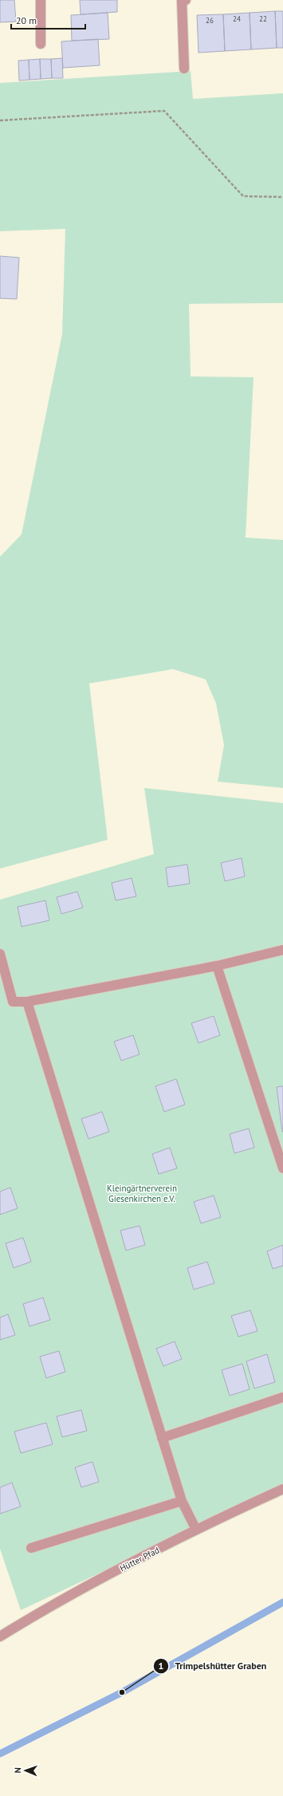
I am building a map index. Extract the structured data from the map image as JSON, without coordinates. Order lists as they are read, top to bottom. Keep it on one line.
{"streets":{"street":["Hütter Pfad"]},"parks":["Kleingärtnerverein Giesenkirchen e.V."],"places":["Trimpelshütter Graben"],"house_numbers":["24","22","26"],"scale_bar":"20 m","north":"left"}
